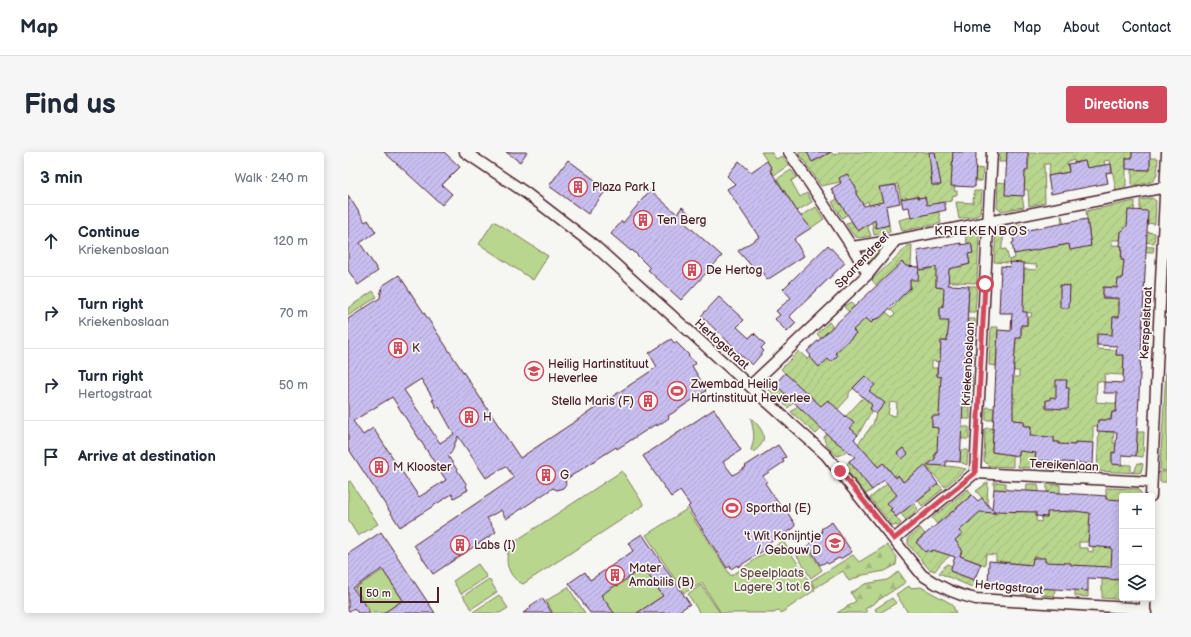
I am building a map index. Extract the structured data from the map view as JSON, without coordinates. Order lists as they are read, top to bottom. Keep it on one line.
{"streets":{"street":["Sparrendreef","Kerspelstraat","Hertogstraat","Kriekenboslaan","Tereikenlaan"]},"crossings":[["Sparrendreef","Kerspelstraat"],["Sparrendreef","Hertogstraat"],["Sparrendreef","Kriekenboslaan"],["Kerspelstraat","Tereikenlaan"],["Kriekenboslaan","Tereikenlaan"]],"districts":["KRIEKENBOS"],"parks":["Speelplaats Lagere 3 tot 6"],"places":{"building":["Plaza Park I","Ten Berg","De Hertog","K","Stella Maris (F)","H","M Klooster","G","Labs (I)","Mater Amabilis (B)"],"school or university":["Heilig Hartinstituut Heverlee","'t Wit Konijntje / Gebouw D"],"sports":["Zwembad Heilig Hartinstituut Heverlee","Sporthal (E)"]},"scale_bar":"50 m","page":{"header":"Map","nav":["Home","Map","About","Contact"],"buttons":"Directions","title":"Find us","heading":["3 min","Walk · 240 m"],"list":[["Continue","Kriekenboslaan","120 m"],["Turn right","Kriekenboslaan","70 m"],["Turn right","Hertogstraat","50 m"],"Arrive at destination"],"map_buttons":["+","−"],"scale":"50 m"}}
